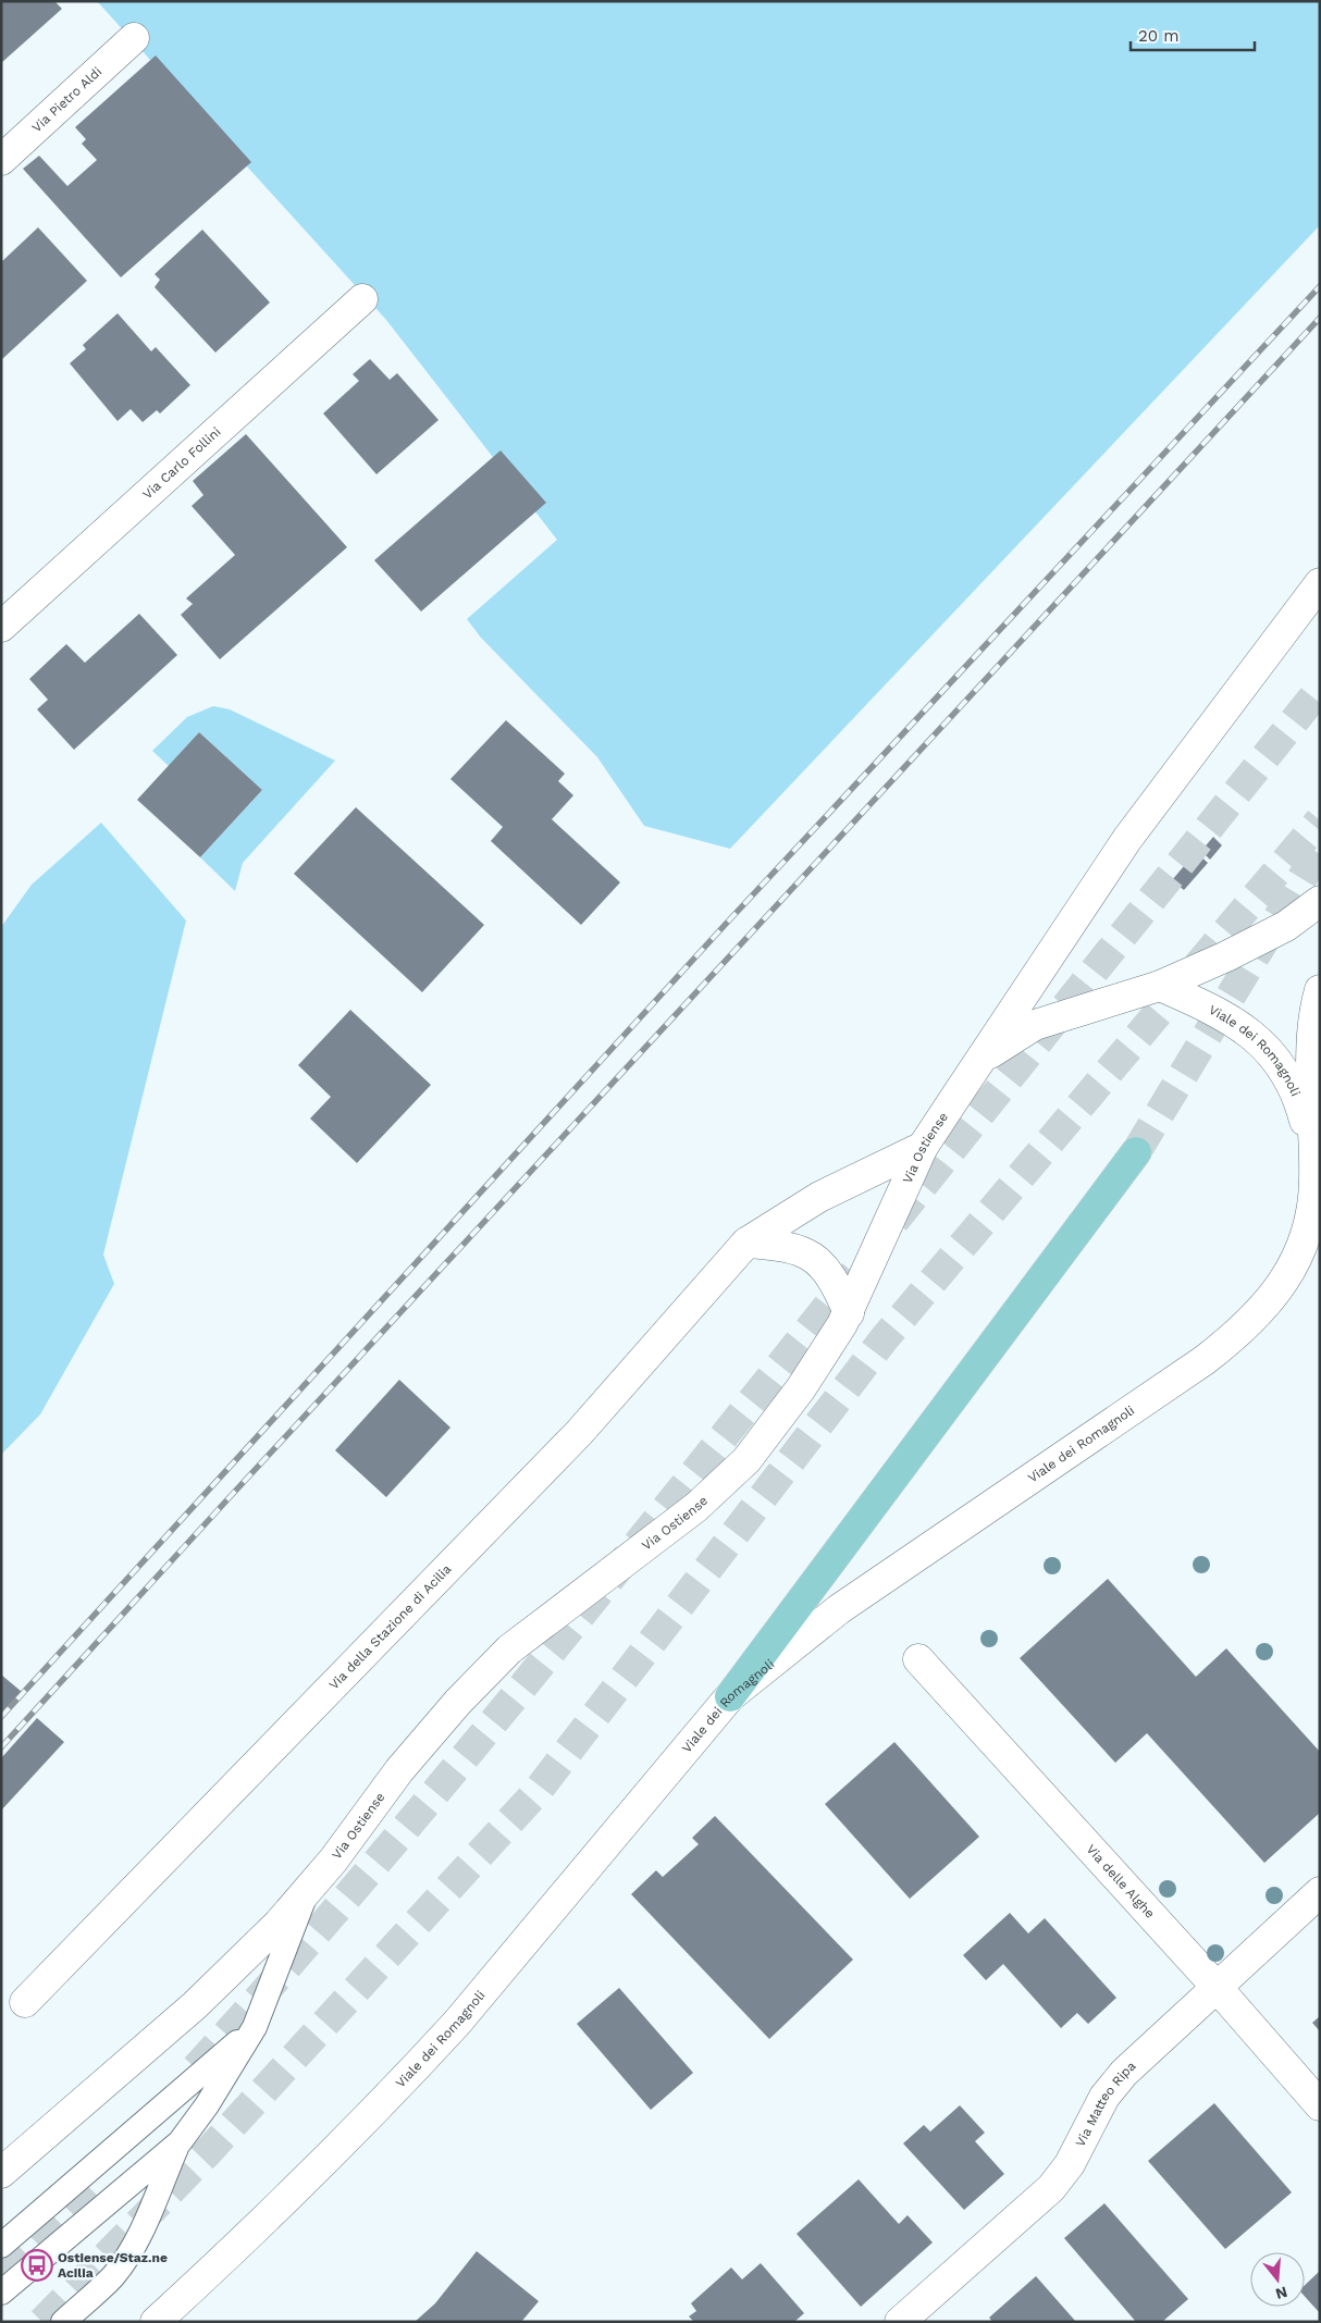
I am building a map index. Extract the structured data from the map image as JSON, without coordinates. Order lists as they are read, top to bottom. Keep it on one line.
{"streets":{"main road":["Via Pietro Aldi","Via Carlo Follini","Viale dei Romagnoli","Via Ostiense","Via della Stazione di Acilia","Via delle Alghe","Via Matteo Ripa"]},"crossings":[["Viale dei Romagnoli","Via Ostiense"],["Via Ostiense","Via della Stazione di Acilia"],["Via delle Alghe","Via Matteo Ripa"]],"places":{"bus stop":["Ostiense/Staz.ne Acilia"]},"scale_bar":"20 m","north":"bottom"}
